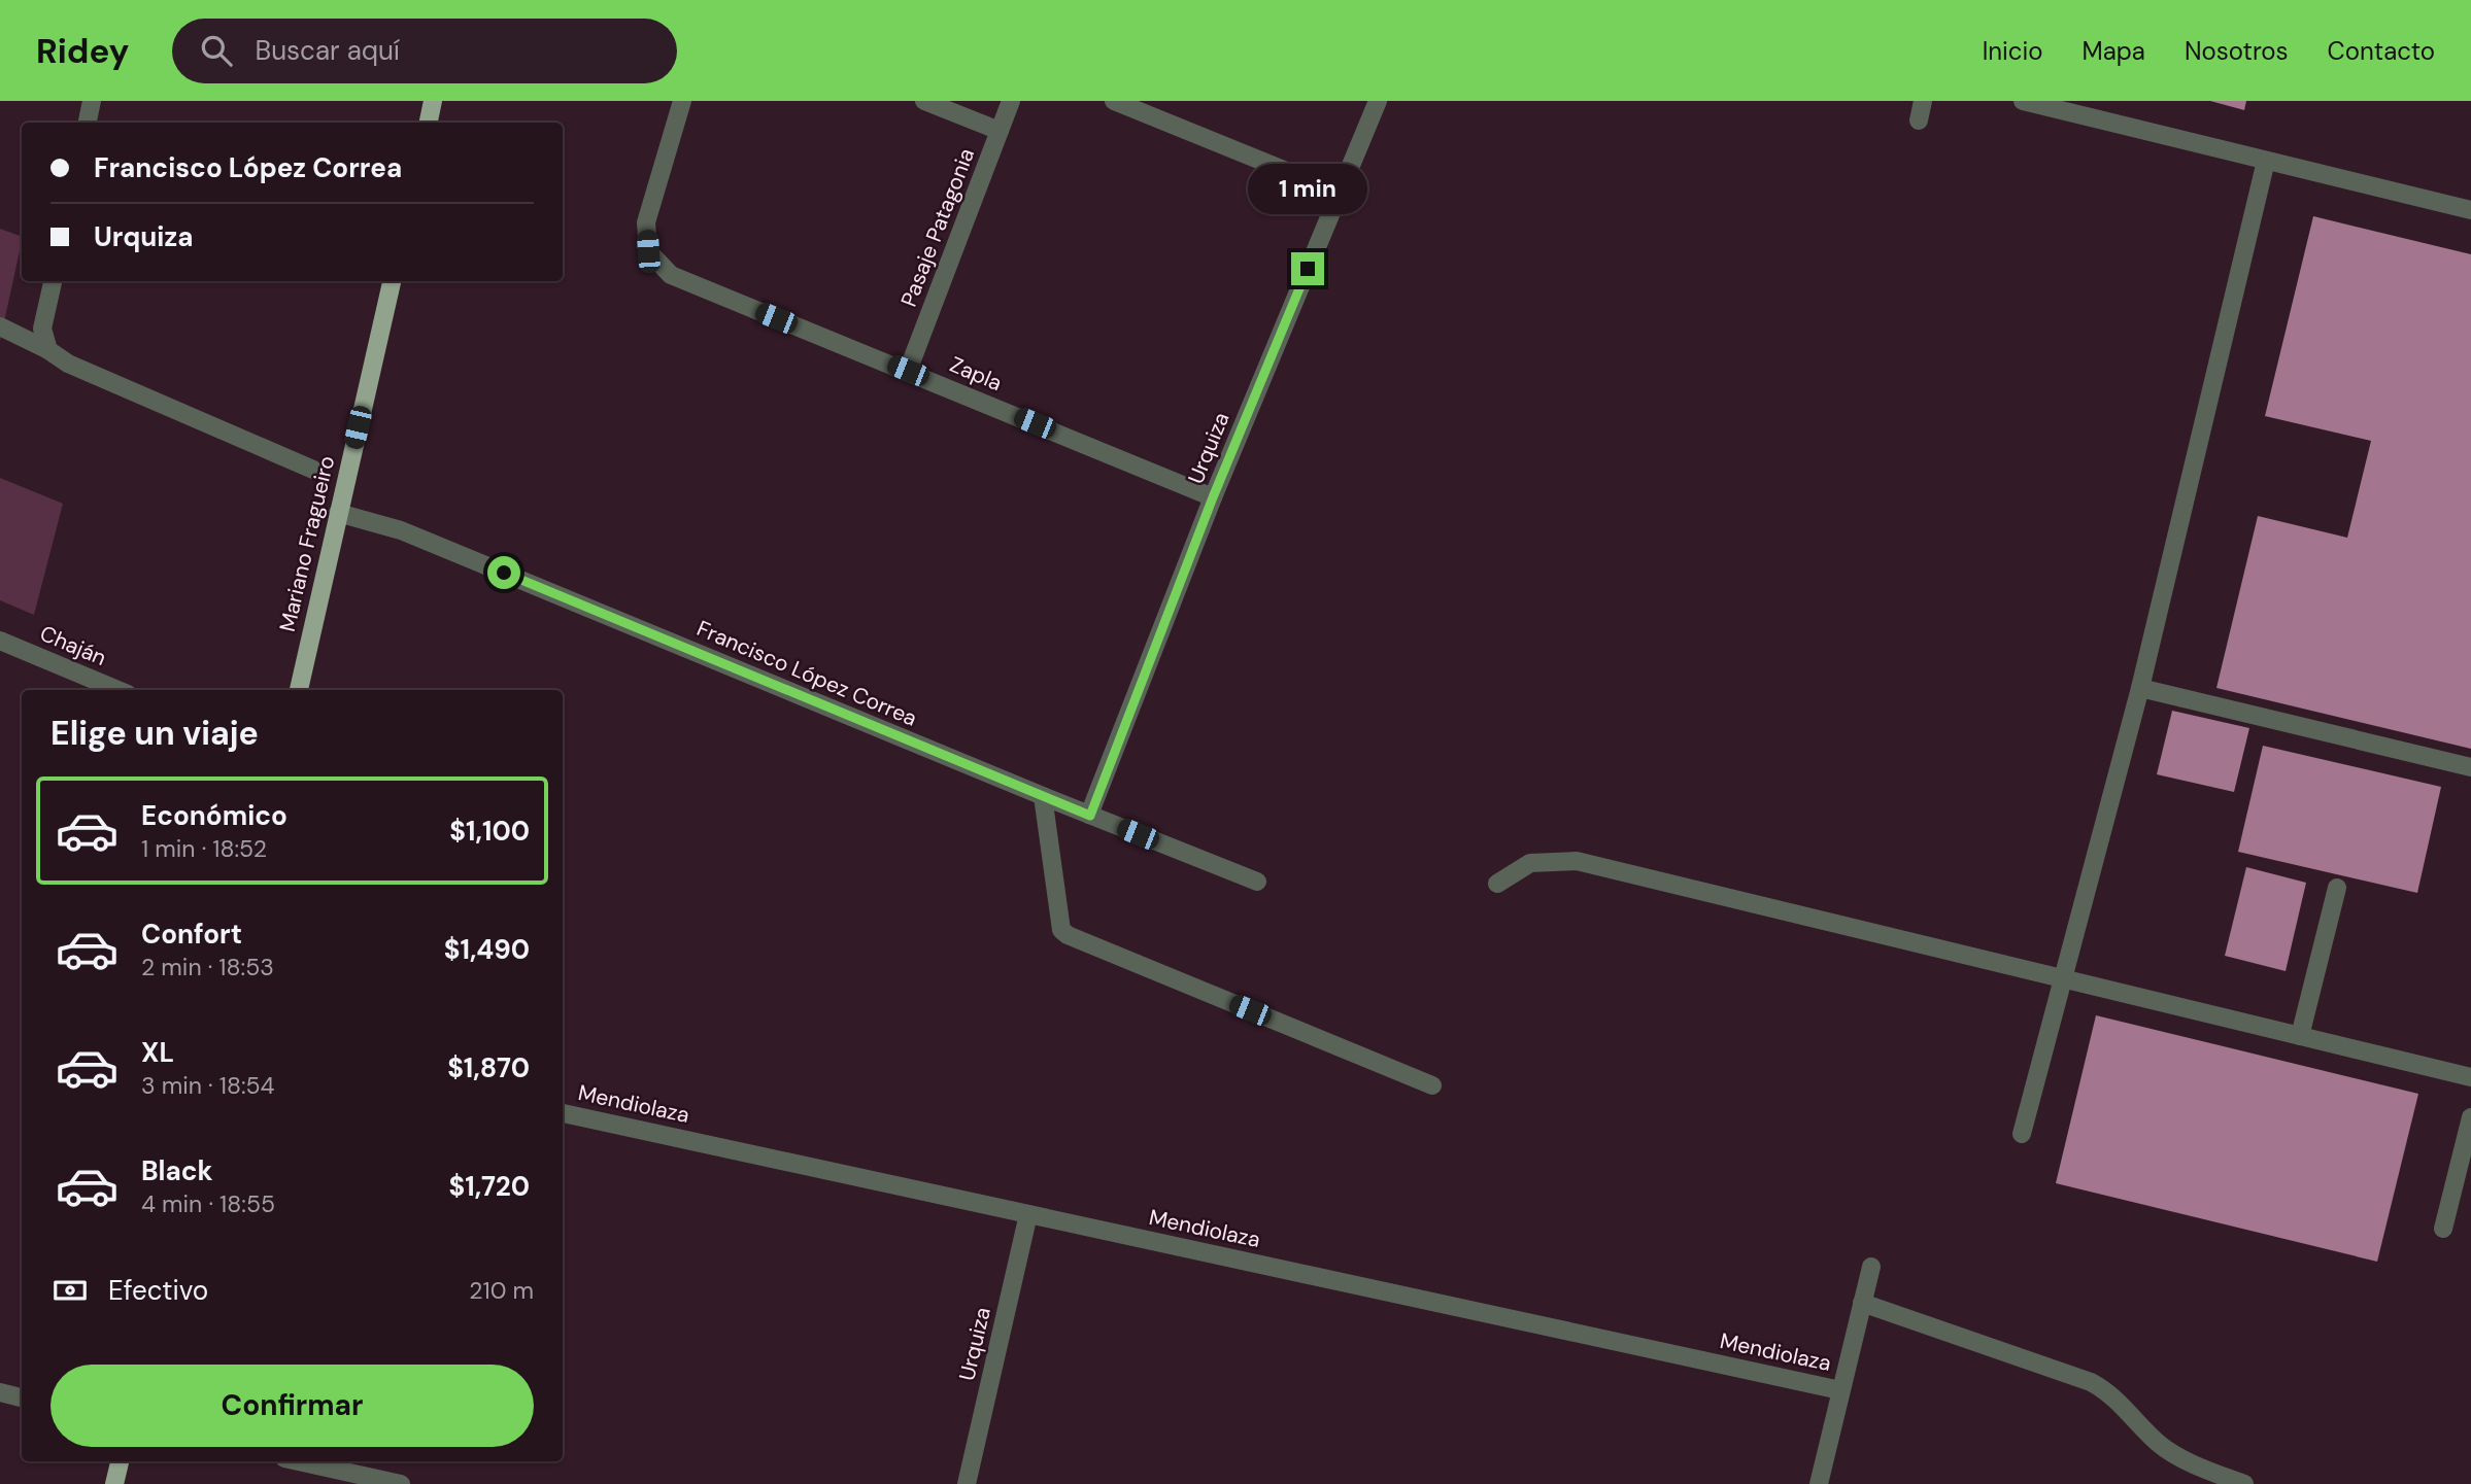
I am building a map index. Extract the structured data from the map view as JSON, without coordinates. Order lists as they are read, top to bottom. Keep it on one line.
{"streets":{"main road":["Mariano Fragueiro"],"street":["Pasaje Patagonia","Zapla","Urquiza","Chaján","Francisco López Correa","Mendiolaza"]},"crossings":[["Pasaje Patagonia","Zapla"],["Zapla","Urquiza"],["Urquiza","Francisco López Correa"],["Urquiza","Mendiolaza"],["Mariano Fragueiro","Francisco López Correa"]],"page":{"header":"Ridey","search":"Buscar aquí","nav":["Inicio","Mapa","Nosotros","Contacto"],"banner":["Francisco López Correa","Urquiza"],"bubble":"1 min","heading":"Elige un viaje","list":[{"name":"Económico","note":"1 min · 18:52","value":"$1,100"},{"name":"Confort","note":"2 min · 18:53","value":"$1,490"},{"name":"XL","note":"3 min · 18:54","value":"$1,870"},{"name":"Black","note":"4 min · 18:55","value":"$1,720"}],"pay":["Efectivo","210 m"],"buttons":"Confirmar"}}
